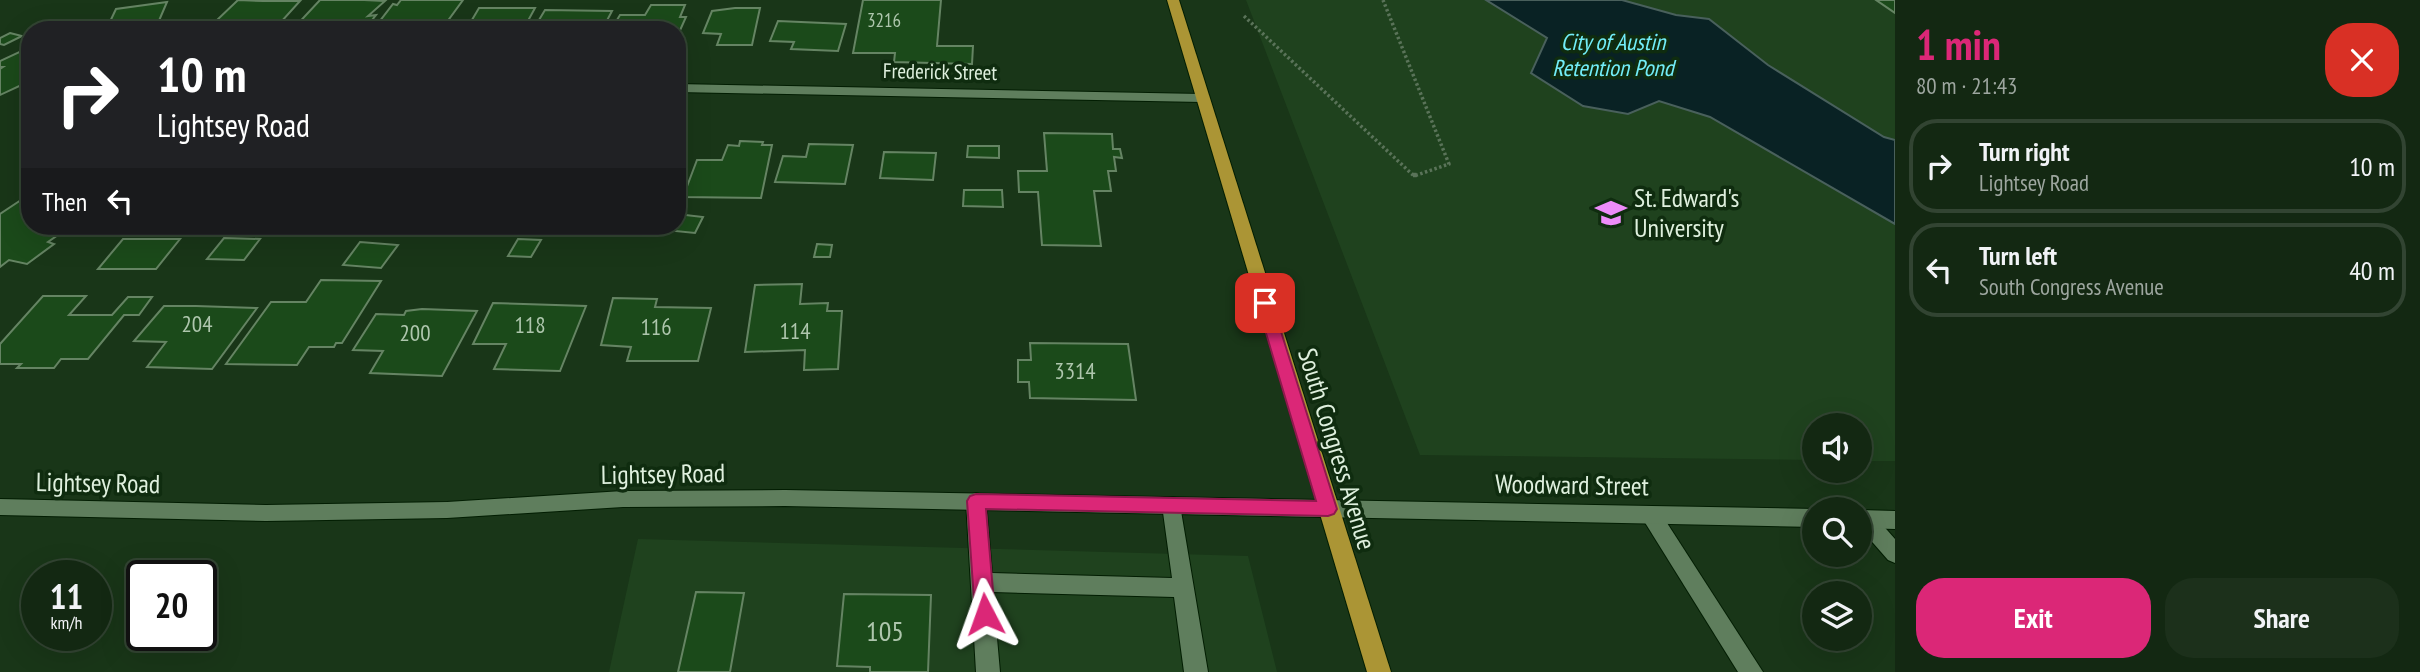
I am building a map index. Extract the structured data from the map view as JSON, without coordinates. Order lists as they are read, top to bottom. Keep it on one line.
{"streets":{"main road":["South Congress Avenue"],"street":["Frederick Street","Lightsey Road","Woodward Street"]},"crossings":[["Frederick Street","South Congress Avenue"],["South Congress Avenue","Lightsey Road"],["South Congress Avenue","Woodward Street"],["Lightsey Road","Woodward Street"]],"water":["City of Austin Retention Pond"],"places":{"school or university":["St. Edward's University"]},"house_numbers":["3216","204","118","116","114","200","3314","105"],"page":{"heading":["1 min","80 m · 21:43"],"turn":["10 m","Lightsey Road"],"list":[{"name":"Turn right","note":"Lightsey Road","value":"10 m"},{"name":"Turn left","note":"South Congress Avenue","value":"40 m"}],"then":"Then","speed":"11 km/h","limit":"20","buttons":["Exit","Share"]}}
